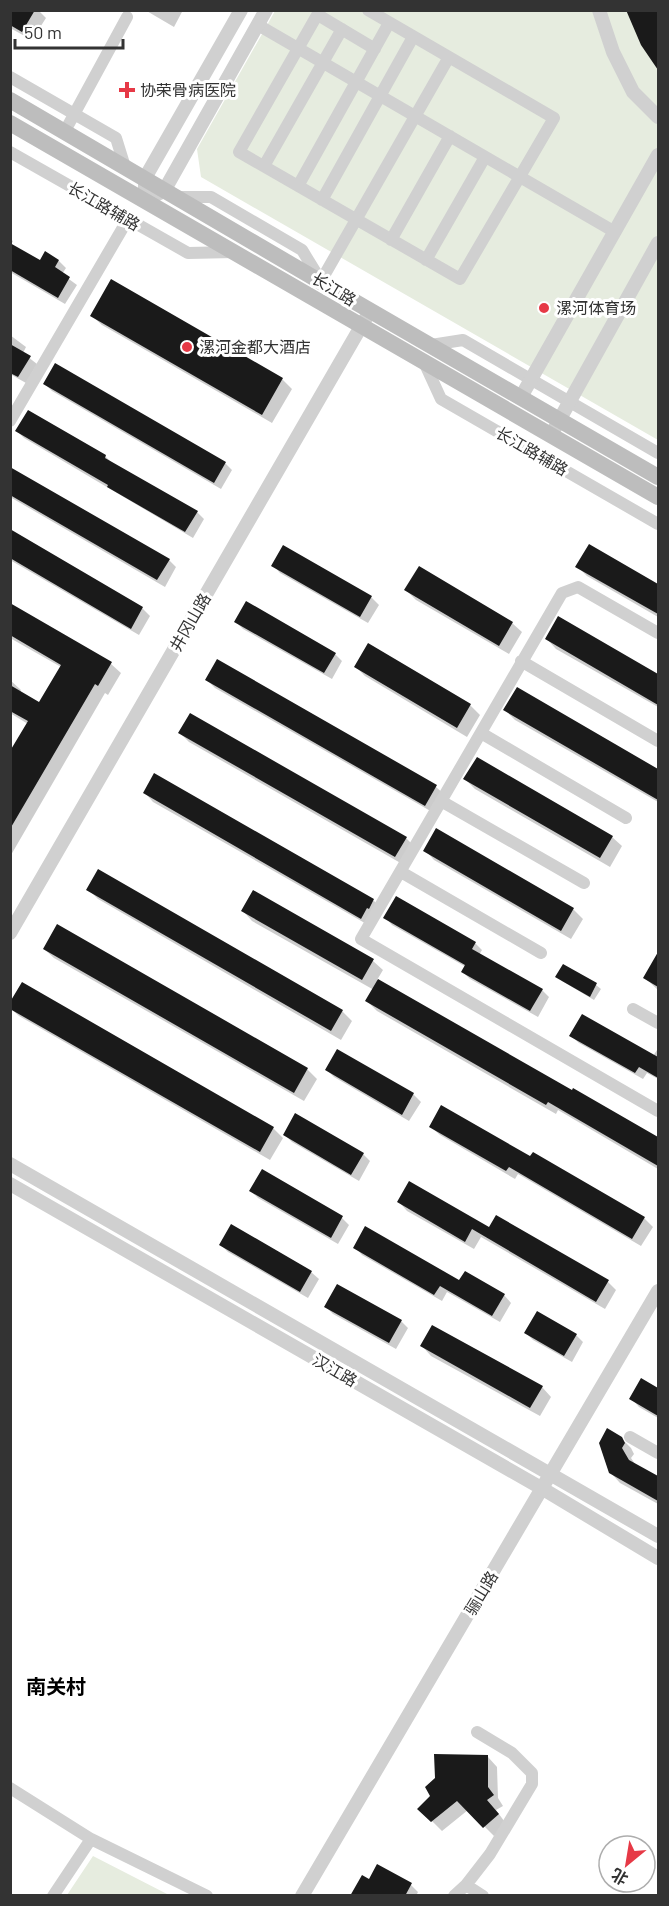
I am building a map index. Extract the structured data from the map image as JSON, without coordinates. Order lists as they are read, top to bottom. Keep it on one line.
{"streets":{"main road":["长江路"],"street":["长江路辅路","井冈山路","汉江路","骊山路"]},"crossings":[["长江路辅路","长江路"],["长江路","井冈山路"],["汉江路","骊山路"]],"districts":["南关村"],"places":{"health":["协荣骨病医院"],"other":["漯河体育场","漯河金都大酒店"]},"scale_bar":"50 m","north":"bottom left"}
